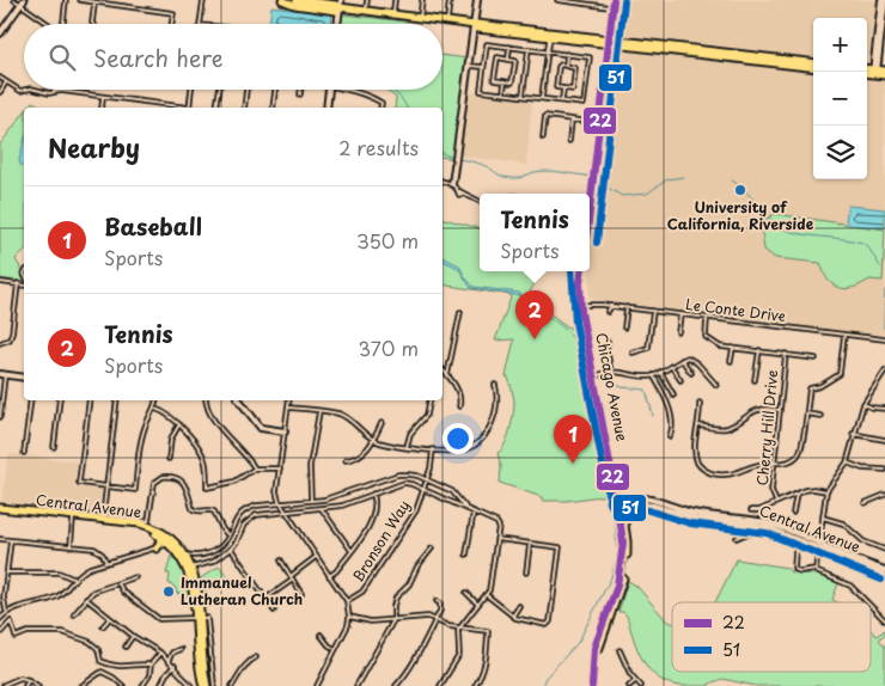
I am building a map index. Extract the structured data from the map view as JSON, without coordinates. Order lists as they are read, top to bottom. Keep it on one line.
{"streets":{"main road":["Chicago Avenue","Central Avenue"],"street":["Le Conte Drive","Cherry Hill Drive","Bronson Way"]},"crossings":[["Le Conte Drive","Chicago Avenue"],["Chicago Avenue","Central Avenue"]],"places":["University of California, Riverside","Immanuel Lutheran Church"],"lines":["transit line 22","transit line 51"],"legend":["22","51"],"page":{"map_buttons":["+","−"],"search":"Search here","heading":["Nearby","2 results"],"list":[{"mark":"1","name":"Baseball","note":"Sports","value":"350 m"},{"mark":"2","name":"Tennis","note":"Sports","value":"370 m"}],"popup":["Tennis","Sports"],"pins":["2","1"]}}
